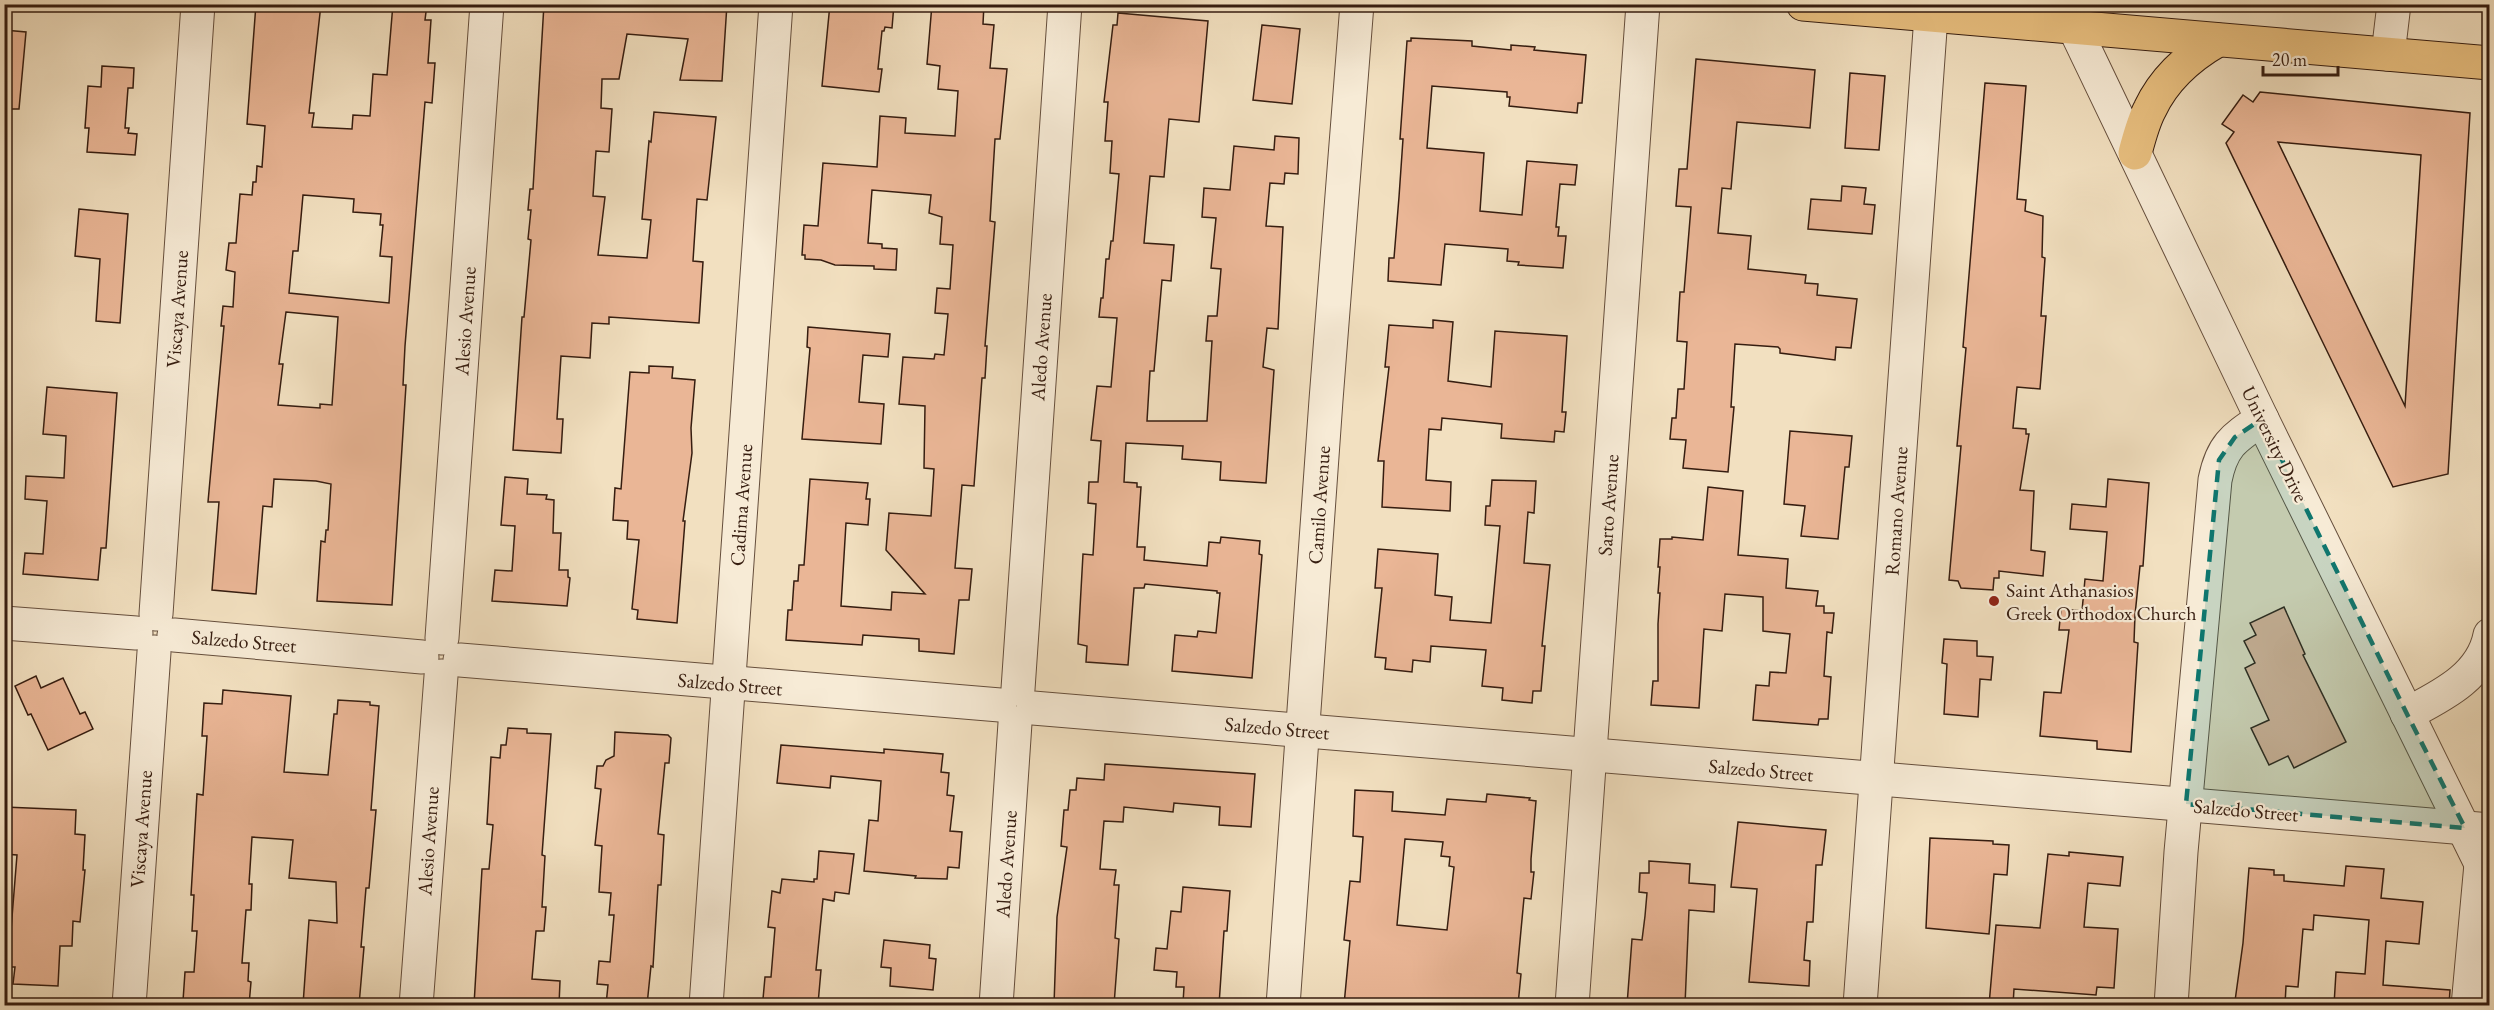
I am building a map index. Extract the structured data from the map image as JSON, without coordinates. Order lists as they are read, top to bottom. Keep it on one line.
{"streets":{"street":["Viscaya Avenue","Alesio Avenue","Aledo Avenue","University Drive","Cadima Avenue","Camilo Avenue","Sarto Avenue","Romano Avenue","Salzedo Street"]},"crossings":[["Viscaya Avenue","Salzedo Street"],["Alesio Avenue","Salzedo Street"],["Aledo Avenue","Salzedo Street"],["University Drive","Salzedo Street"],["Cadima Avenue","Salzedo Street"],["Camilo Avenue","Salzedo Street"],["Sarto Avenue","Salzedo Street"],["Romano Avenue","Salzedo Street"]],"places":["Saint Athanasios Greek Orthodox Church"],"scale_bar":"20 m"}
